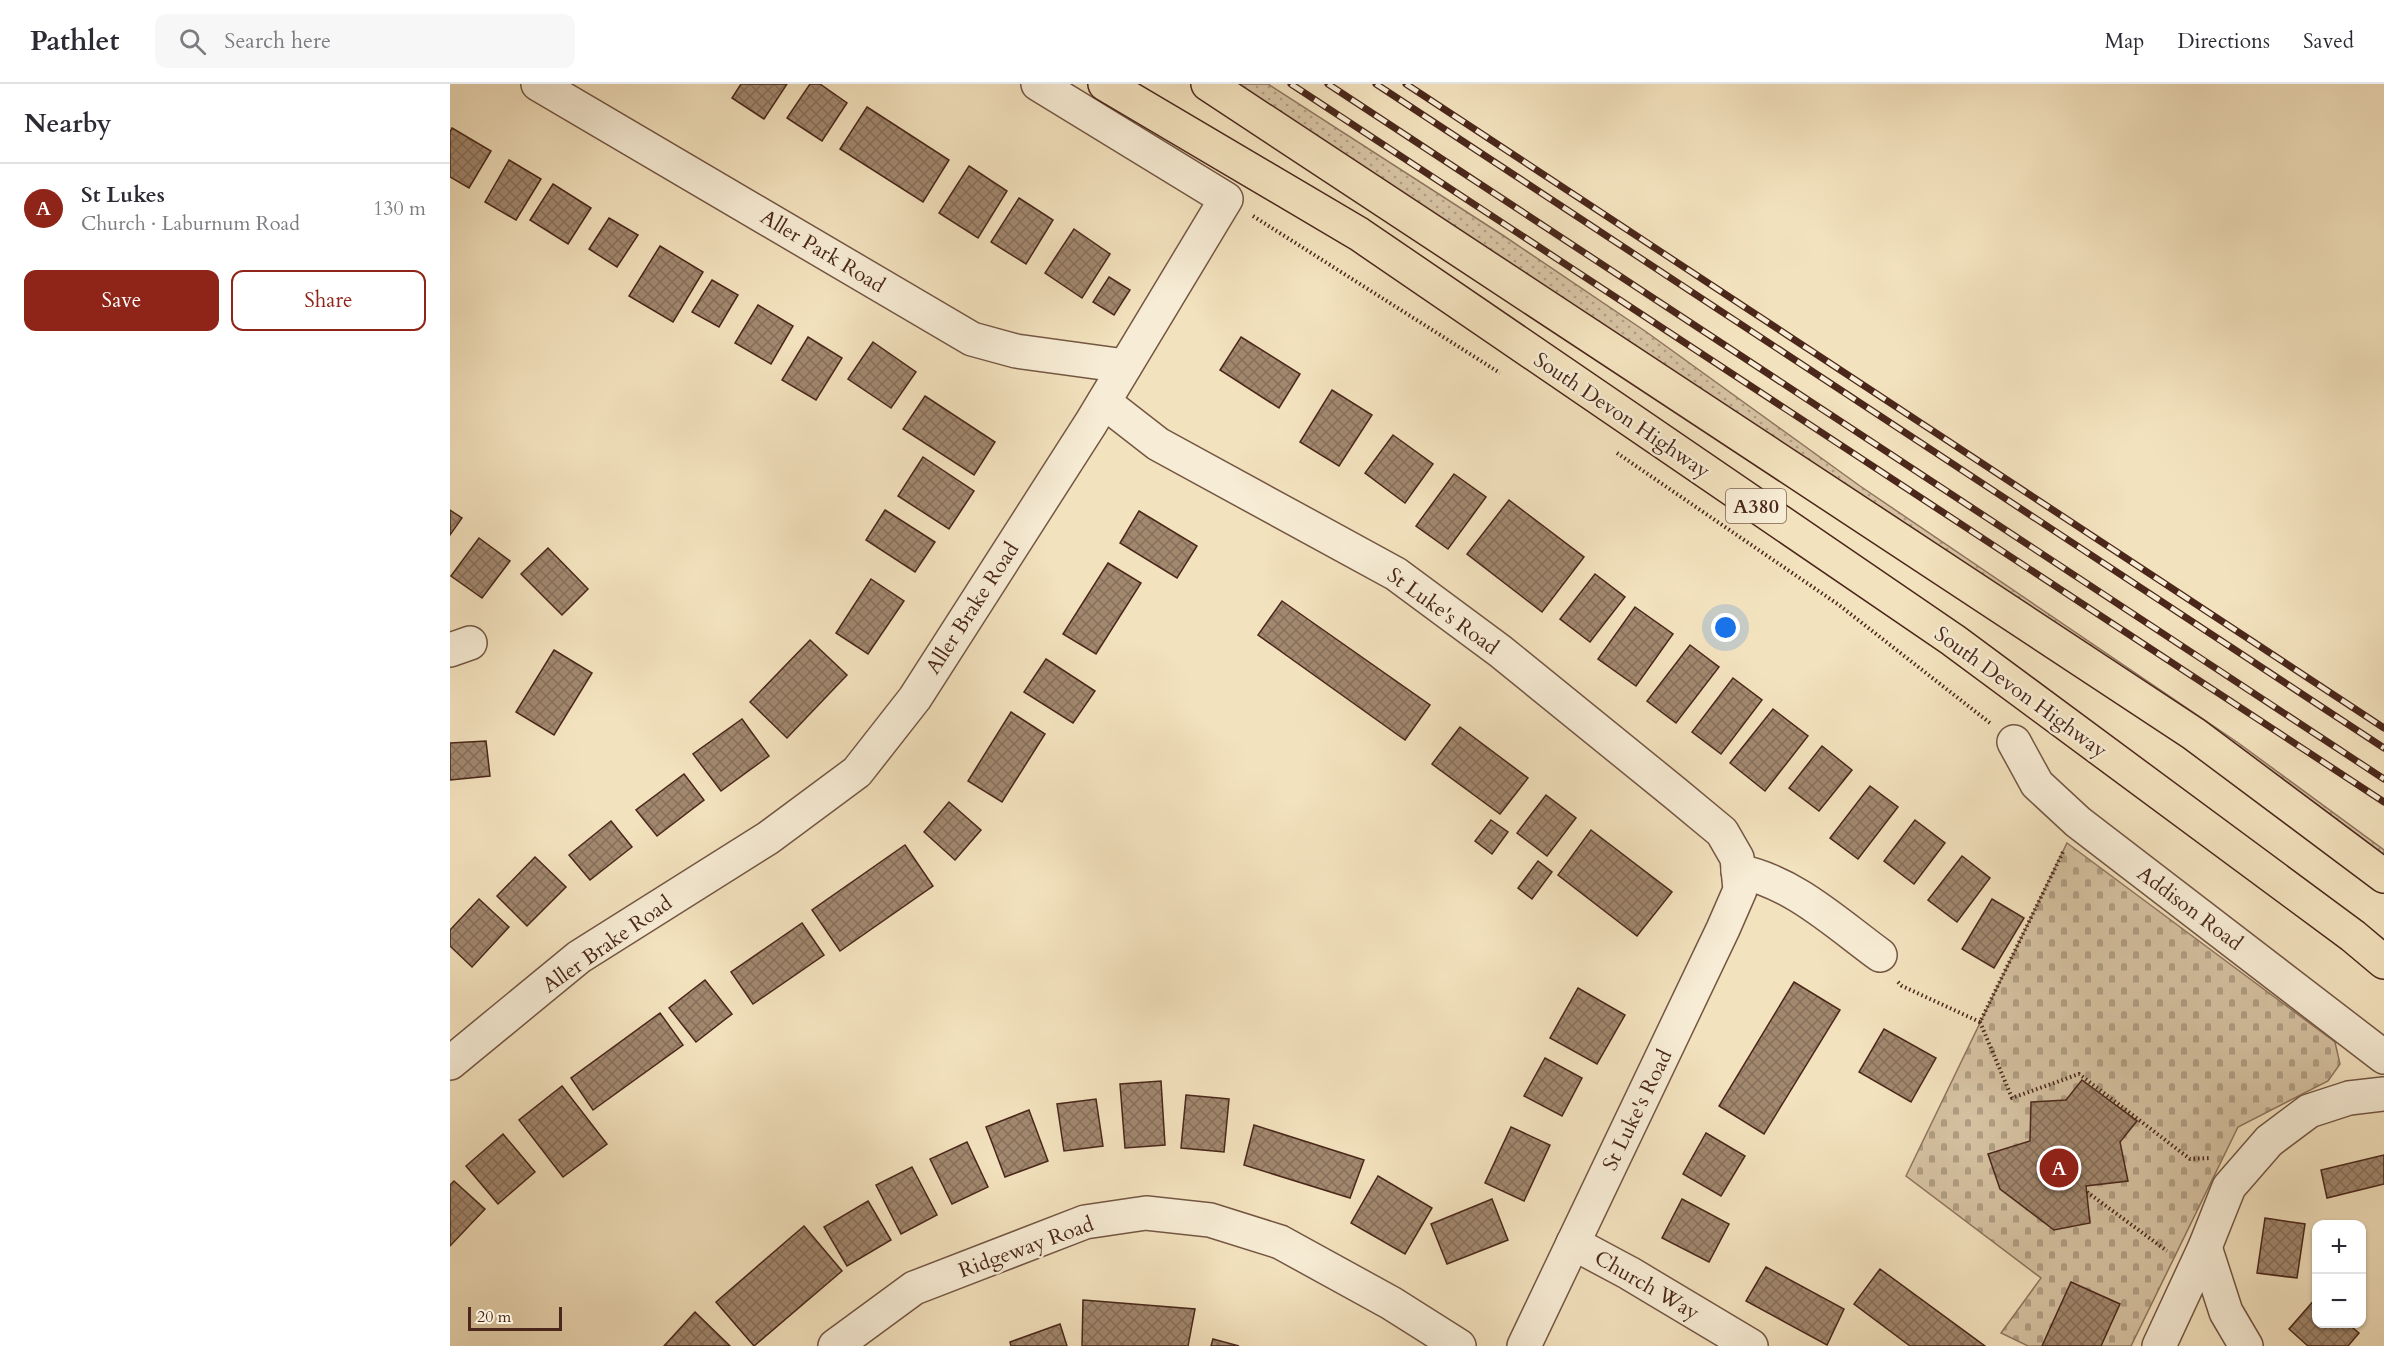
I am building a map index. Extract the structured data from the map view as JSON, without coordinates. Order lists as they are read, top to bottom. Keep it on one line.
{"streets":{"highway":["South Devon Highway","A380"],"street":["Aller Park Road","Aller Brake Road","St Luke's Road","Addison Road","Ridgeway Road","Church Way"]},"crossings":[["Aller Park Road","Aller Brake Road"],["Aller Brake Road","St Luke's Road"],["St Luke's Road","Church Way"]],"scale_bar":"20 m","page":{"header":"Pathlet","search":"Search here","nav":["Map","Directions","Saved"],"heading":"Nearby","list":[{"mark":"A","name":"St Lukes","note":"Church · Laburnum Road","value":"130 m"}],"buttons":["Save","Share"],"pins":"A","map_buttons":["+","−"],"scale":"20 m"}}
